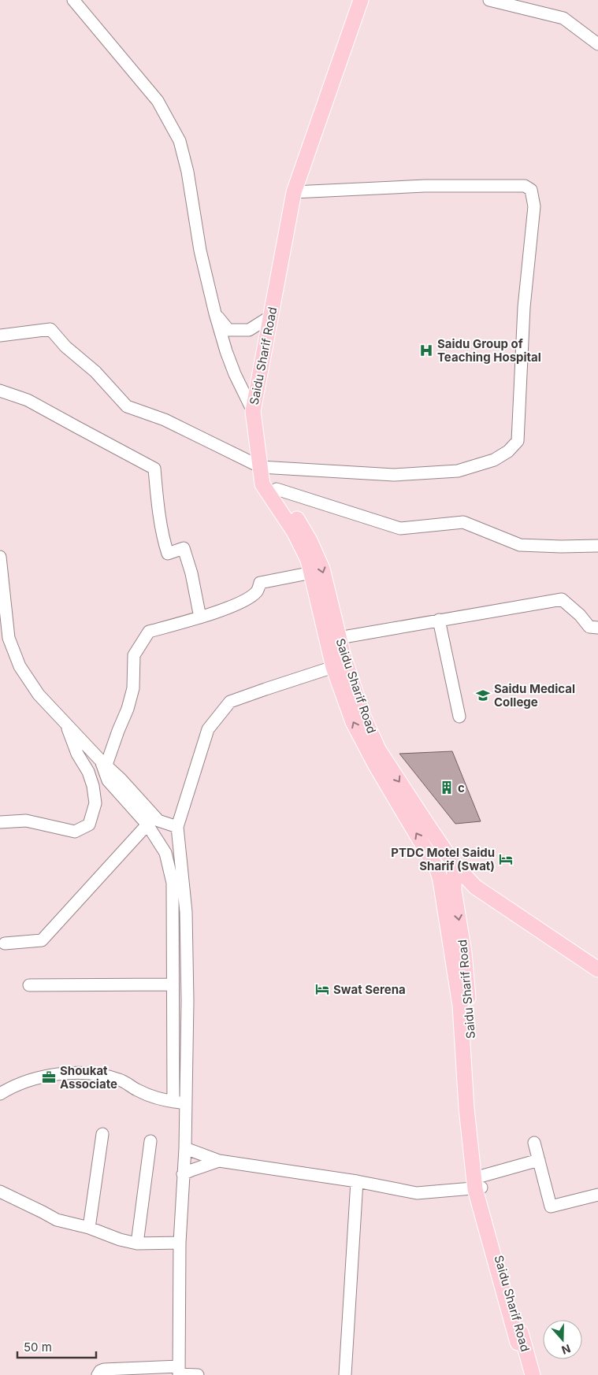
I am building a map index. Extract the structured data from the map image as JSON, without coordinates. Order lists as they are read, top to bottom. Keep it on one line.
{"streets":{"main road":["Saidu Sharif Road"]},"places":{"hospital":["Saidu Group of Teaching Hospital"],"school or university":["Saidu Medical College"],"building":["c"],"hotel":["PTDC Motel Saidu Sharif (Swat)","Swat Serena"],"office":["Shoukat Associate"]},"scale_bar":"50 m","north":"bottom"}
